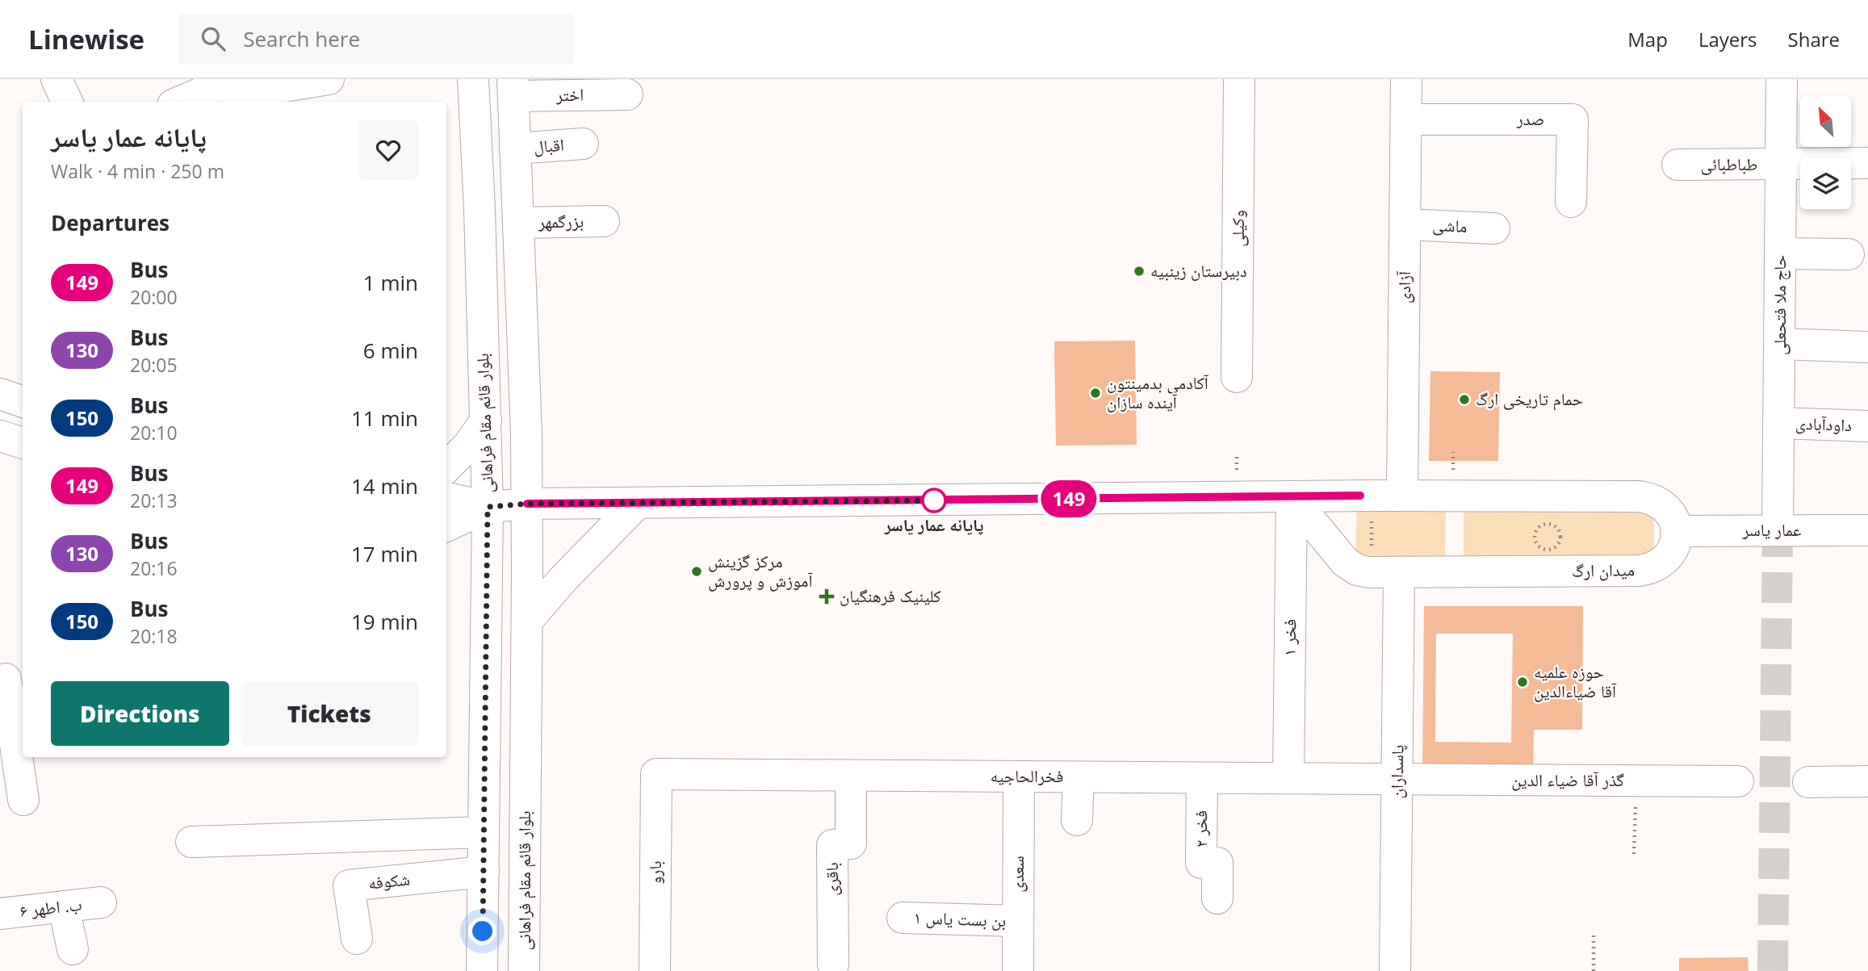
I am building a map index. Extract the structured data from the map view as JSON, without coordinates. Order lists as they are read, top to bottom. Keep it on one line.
{"streets":{"street":["اختر","صدر","اقبال","طباطبائی","بزرگمهر","ماشی","وکیلی","آزادی","حاج ملا فتحعلی","بلوار قائم مقام فراهانی","داودآبادی","عمار یاسر","میدان ارگ","فخر ۱","پاسداران","فخرالحاجیه","گذر آقا ضیاء الدین","فخر ۲","بارو","سعدی","باقری","شکوفه","ب. اطهر ۶","بن بست یاس ۱"]},"crossings":[["اختر","بلوار قائم مقام فراهانی"],["صدر","آزادی"],["اقبال","بلوار قائم مقام فراهانی"],["طباطبائی","حاج ملا فتحعلی"],["بزرگمهر","بلوار قائم مقام فراهانی"],["ماشی","آزادی"],["حاج ملا فتحعلی","داودآبادی"],["حاج ملا فتحعلی","عمار یاسر"],["بلوار قائم مقام فراهانی","شکوفه"],["عمار یاسر","میدان ارگ"],["میدان ارگ","پاسداران"],["فخر ۱","فخرالحاجیه"],["پاسداران","فخرالحاجیه"],["پاسداران","گذر آقا ضیاء الدین"],["فخرالحاجیه","گذر آقا ضیاء الدین"],["فخرالحاجیه","فخر ۲"],["فخرالحاجیه","بارو"],["فخرالحاجیه","سعدی"],["فخرالحاجیه","باقری"],["سعدی","بن بست یاس ۱"]],"places":{"other":["دبیرستان زینبیه","آکادمی بدمینتون آینده سازان","حمام تاریخی ارگ","پایانه عمار یاسر","مرکز گزینش آموزش و پرورش","حوزه علمیه آقا ضیاءالدین"],"health":["کلینیک فرهنگیان"]},"lines":["bus line 149"],"north":"top left","page":{"header":"Linewise","search":"Search here","nav":["Map","Layers","Share"],"on_map":"149","heading":[["پایانه عمار یاسر","Walk · 4 min · 250 m"],"Departures"],"list":[{"mark":"149","name":"Bus","note":"20:00","value":"1 min"},{"mark":"130","name":"Bus","note":"20:05","value":"6 min"},{"mark":"150","name":"Bus","note":"20:10","value":"11 min"},{"mark":"149","name":"Bus","note":"20:13","value":"14 min"},{"mark":"130","name":"Bus","note":"20:16","value":"17 min"},{"mark":"150","name":"Bus","note":"20:18","value":"19 min"}],"buttons":["Directions","Tickets"]}}
